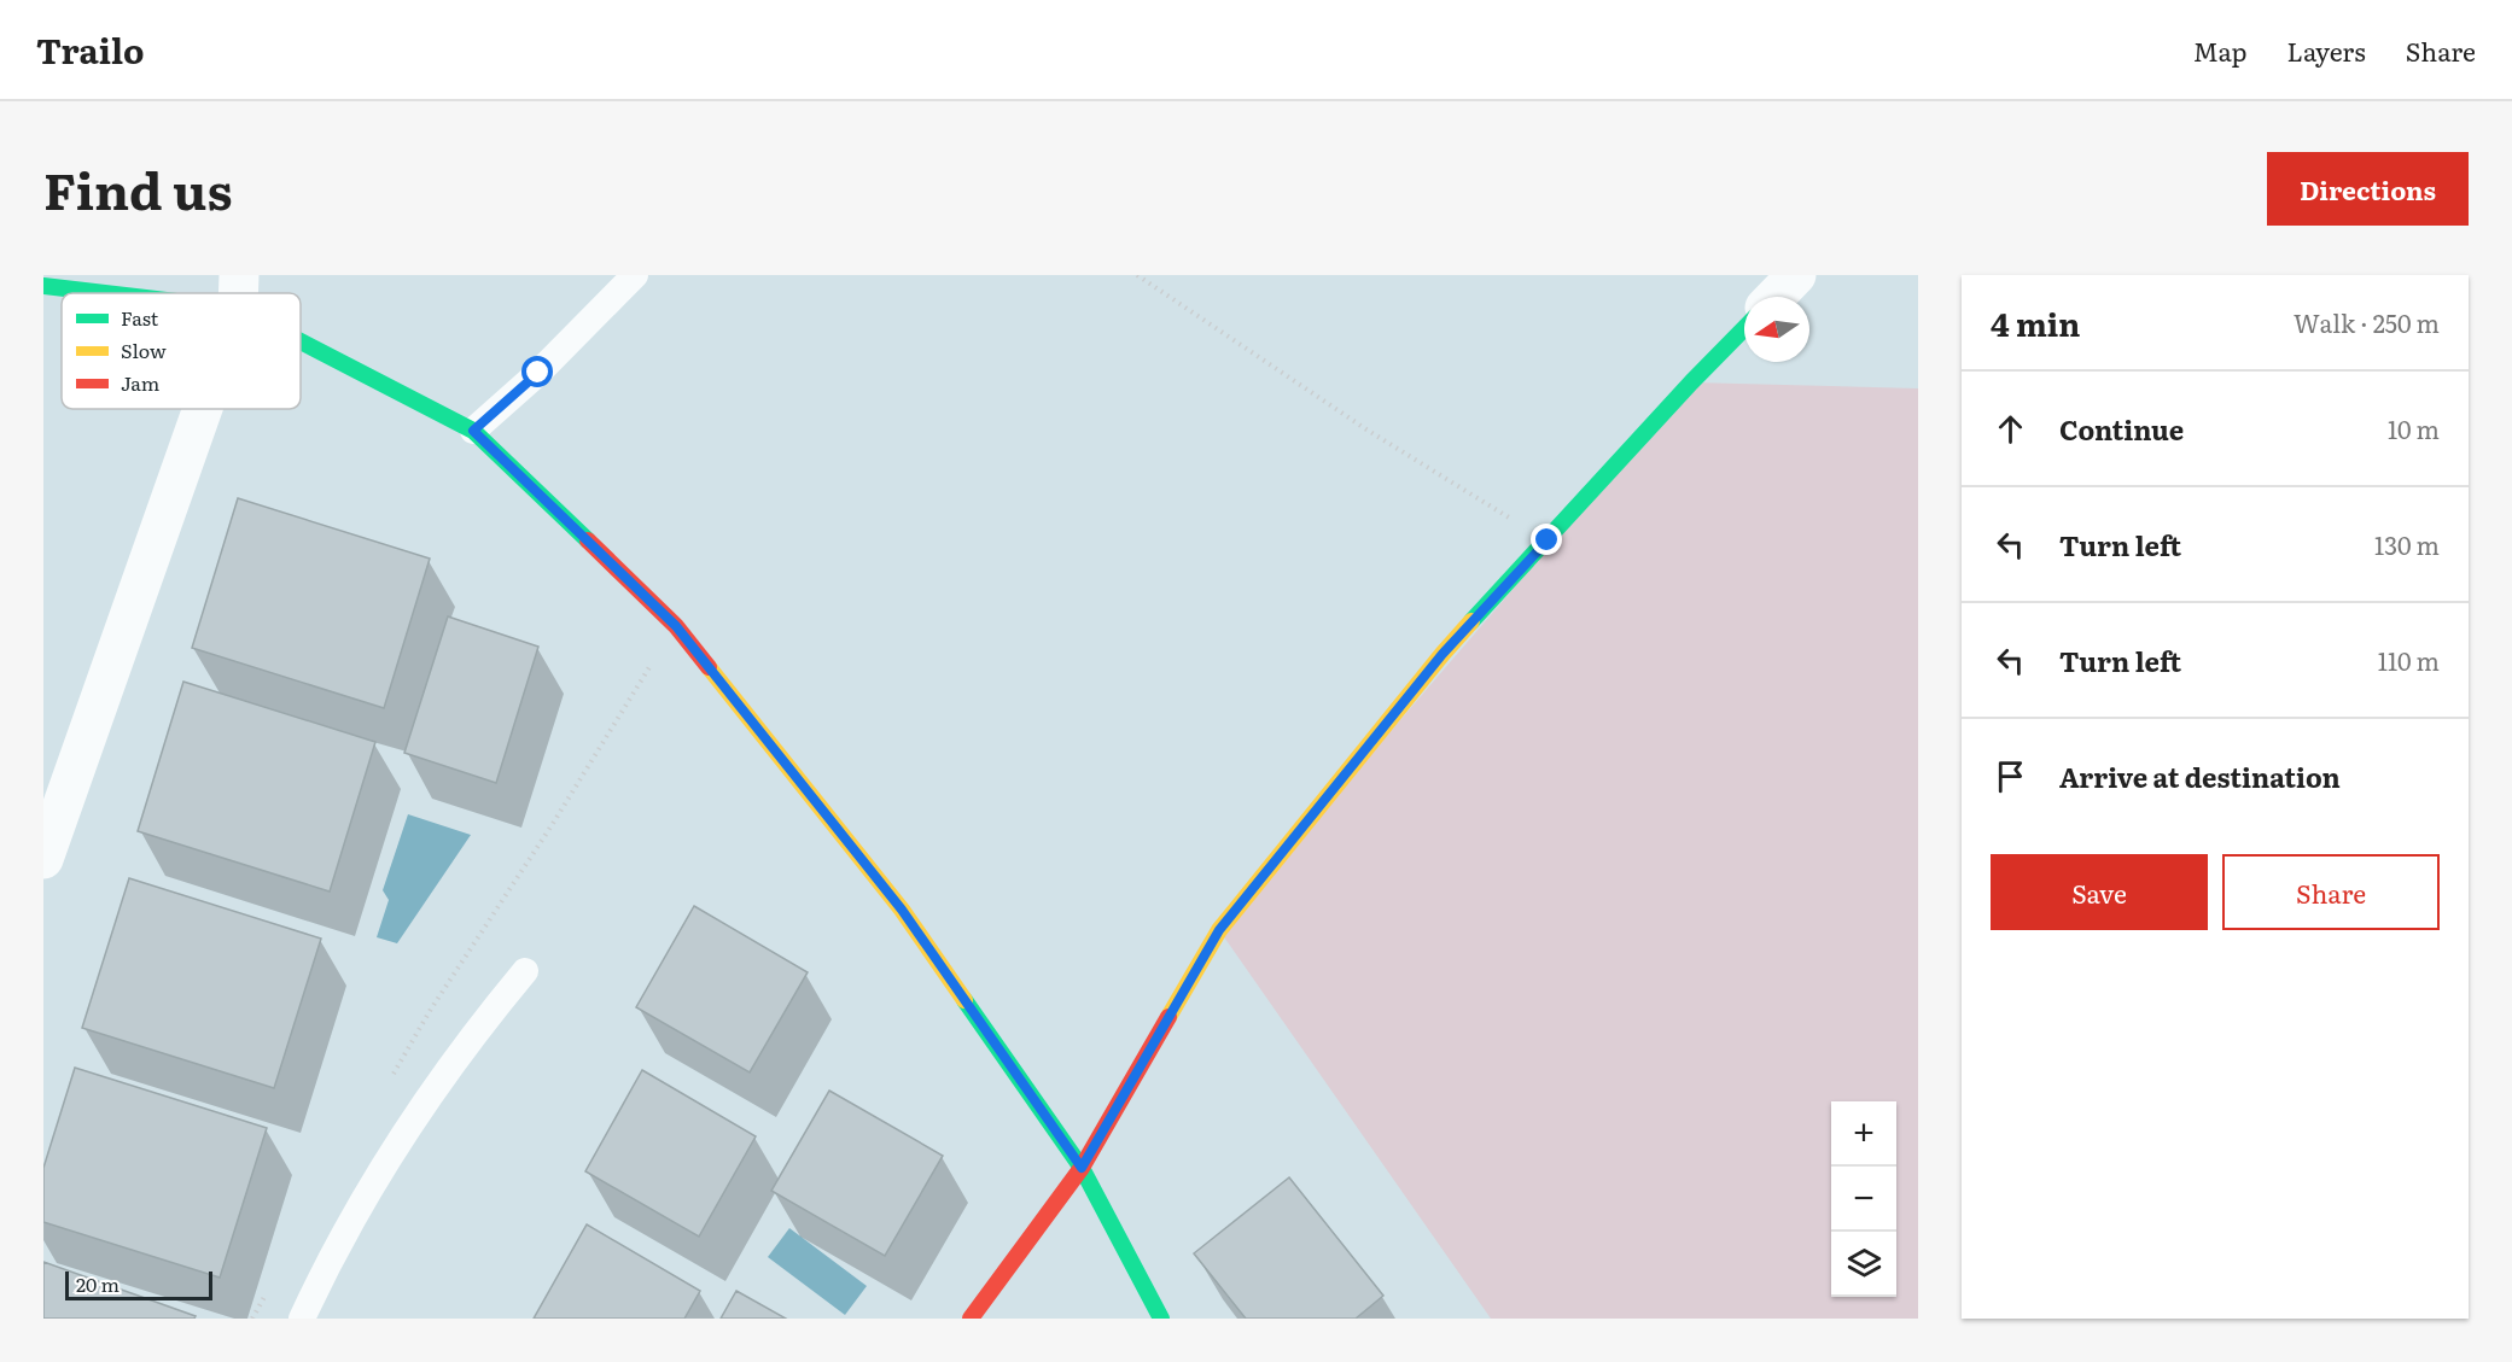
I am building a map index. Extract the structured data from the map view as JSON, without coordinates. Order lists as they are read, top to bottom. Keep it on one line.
{"legend":["Fast","Slow","Jam"],"scale_bar":"20 m","north":"left","page":{"header":"Trailo","nav":["Map","Layers","Share"],"title":"Find us","buttons":["Directions",["Save","Share"]],"heading":["4 min","Walk · 250 m"],"list":[["Continue","10 m"],["Turn left","130 m"],["Turn left","110 m"],"Arrive at destination"],"map_buttons":["+","−"],"scale":"20 m"}}
